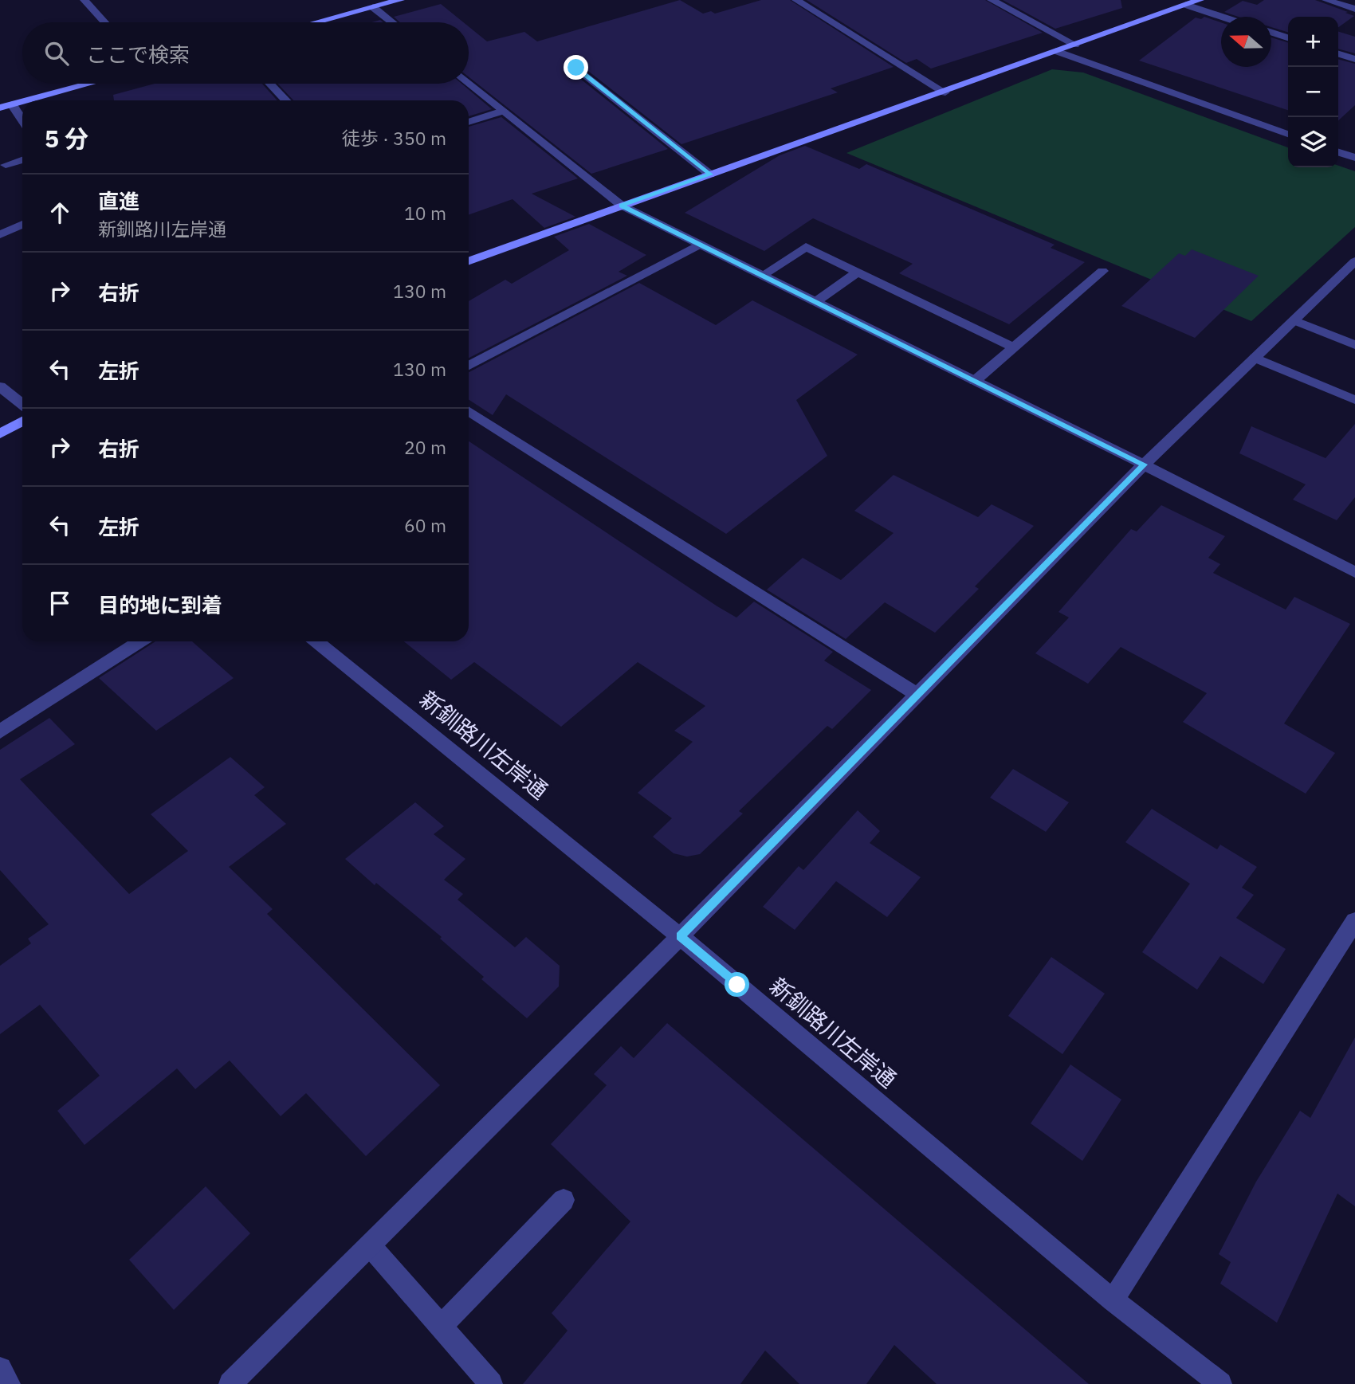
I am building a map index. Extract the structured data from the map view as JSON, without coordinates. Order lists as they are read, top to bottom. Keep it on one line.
{"streets":{"street":["新釧路川左岸通"]},"north":"left","page":{"map_buttons":["+","−"],"search":"ここで検索","heading":["5 分","徒歩 · 350 m"],"list":[["直進","新釧路川左岸通","10 m"],["右折","130 m"],["左折","130 m"],["右折","20 m"],["左折","60 m"],"目的地に到着"]}}
